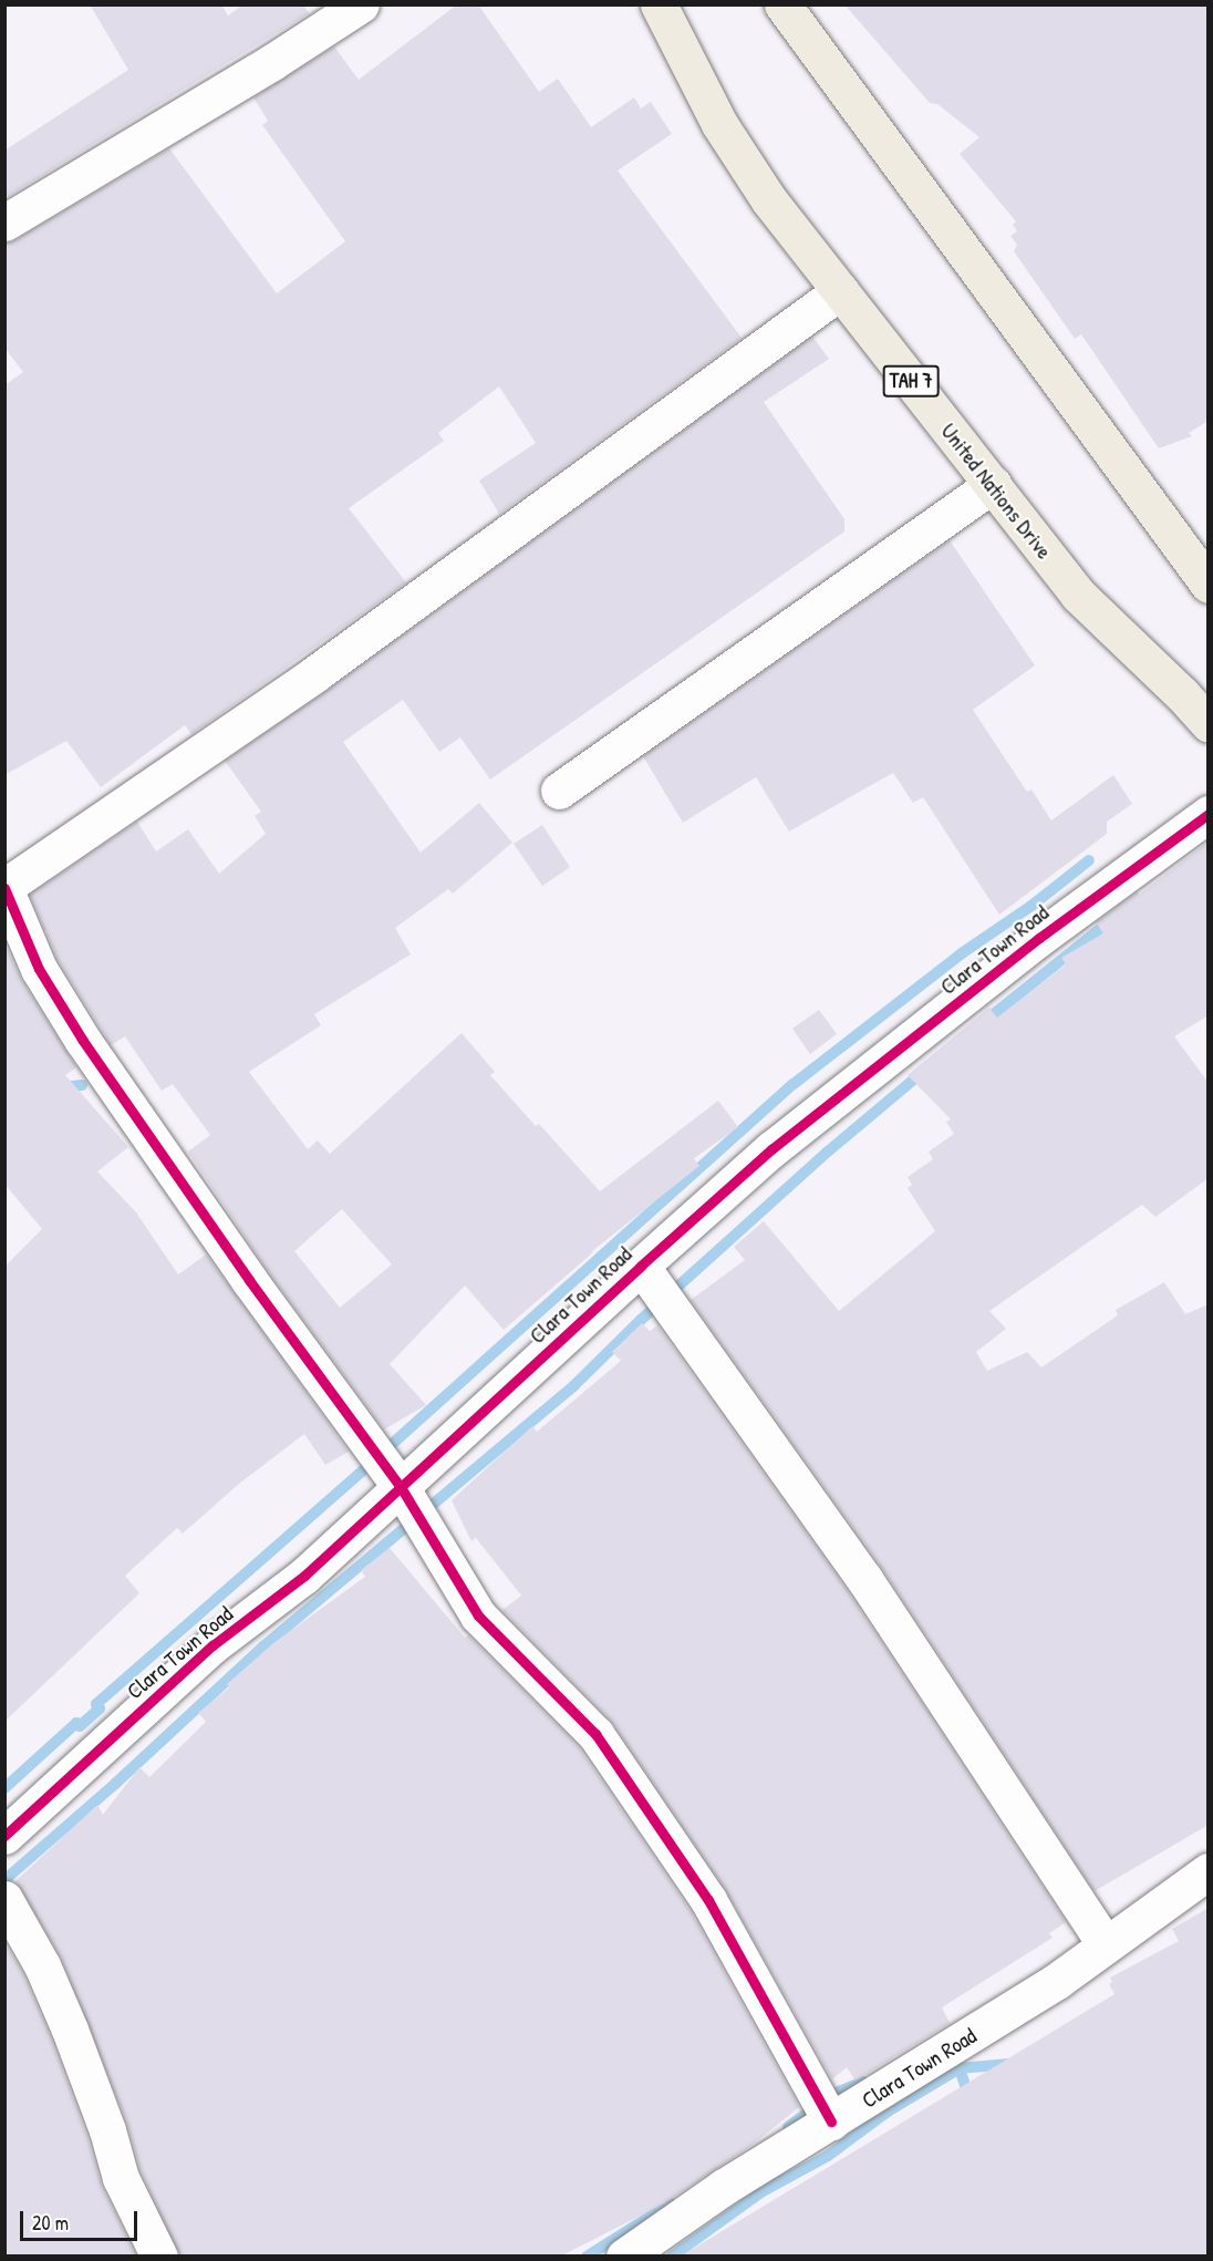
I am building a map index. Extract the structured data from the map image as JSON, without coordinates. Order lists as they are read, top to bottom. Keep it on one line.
{"streets":{"highway":["TAH 7","United Nations Drive"],"street":["Clara Town Road"]},"scale_bar":"20 m"}
